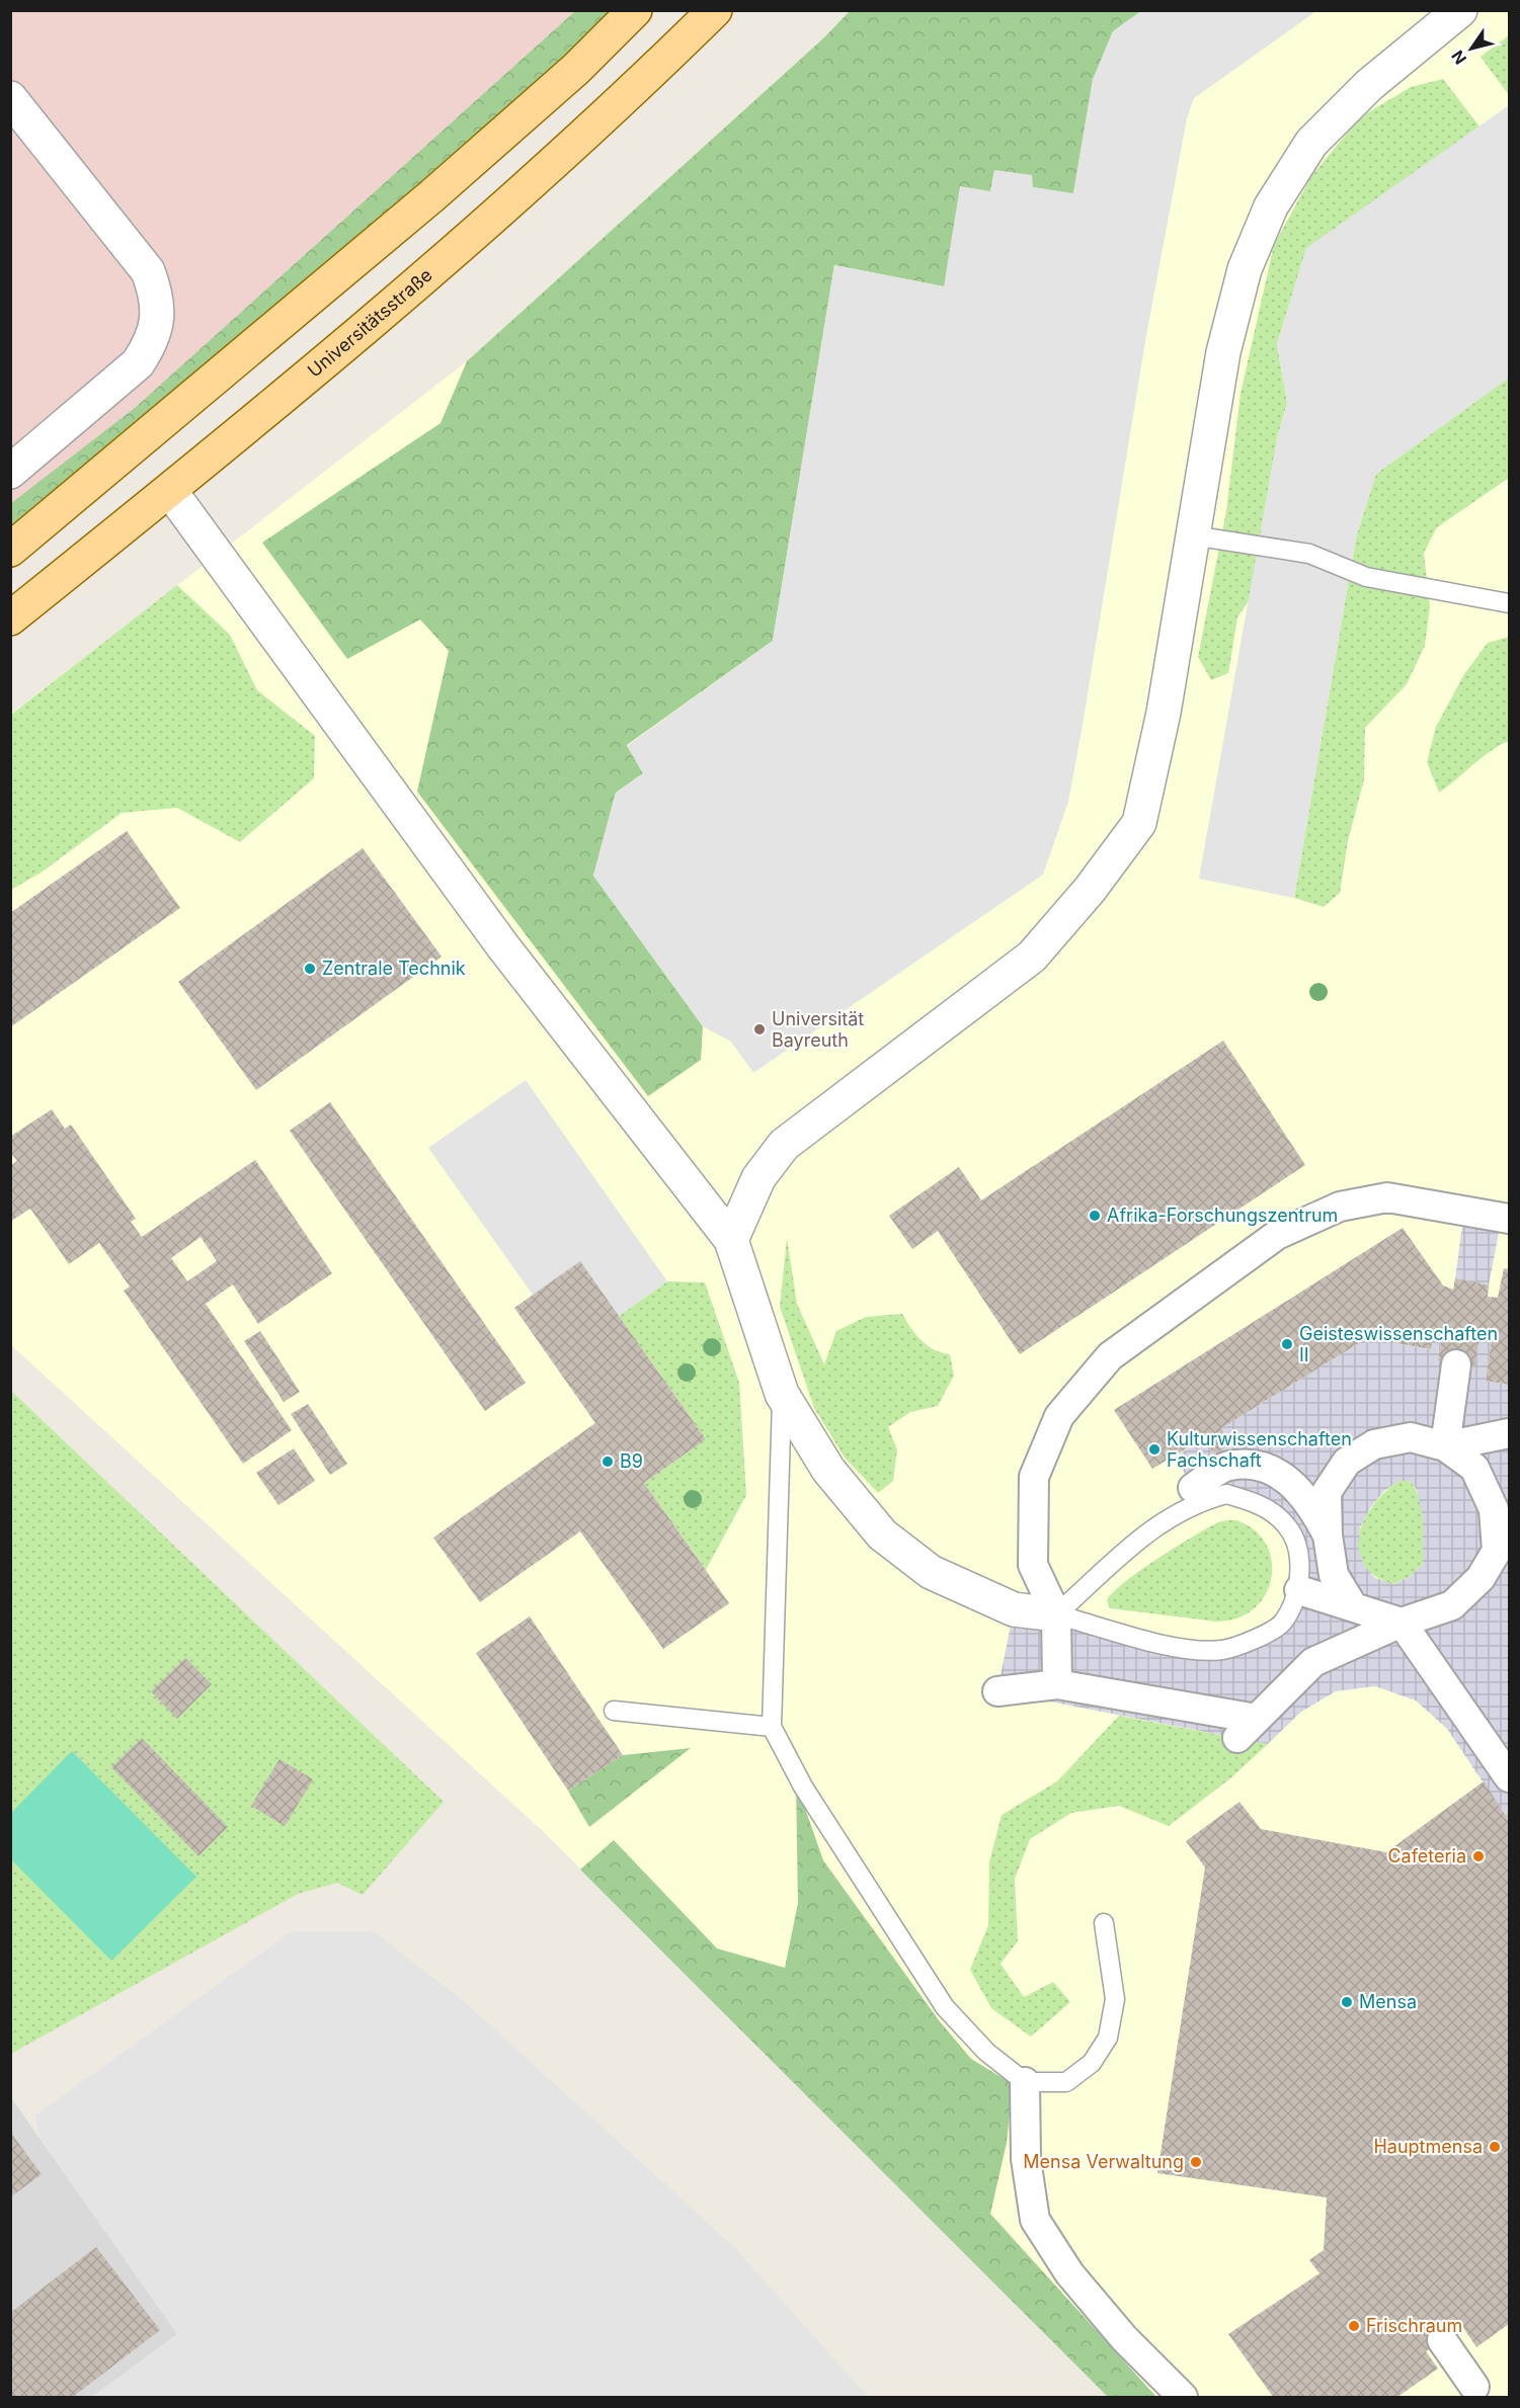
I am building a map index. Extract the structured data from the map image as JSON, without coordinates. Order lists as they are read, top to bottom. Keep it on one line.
{"streets":{"main road":["Universitätsstraße"]},"places":["Zentrale Technik","Universität Bayreuth","Afrika-Forschungszentrum","Geisteswissenschaften II","Kulturwissenschaften Fachschaft","B9","Cafeteria","Mensa","Hauptmensa","Mensa Verwaltung","Frischraum"],"north":"bottom left"}
